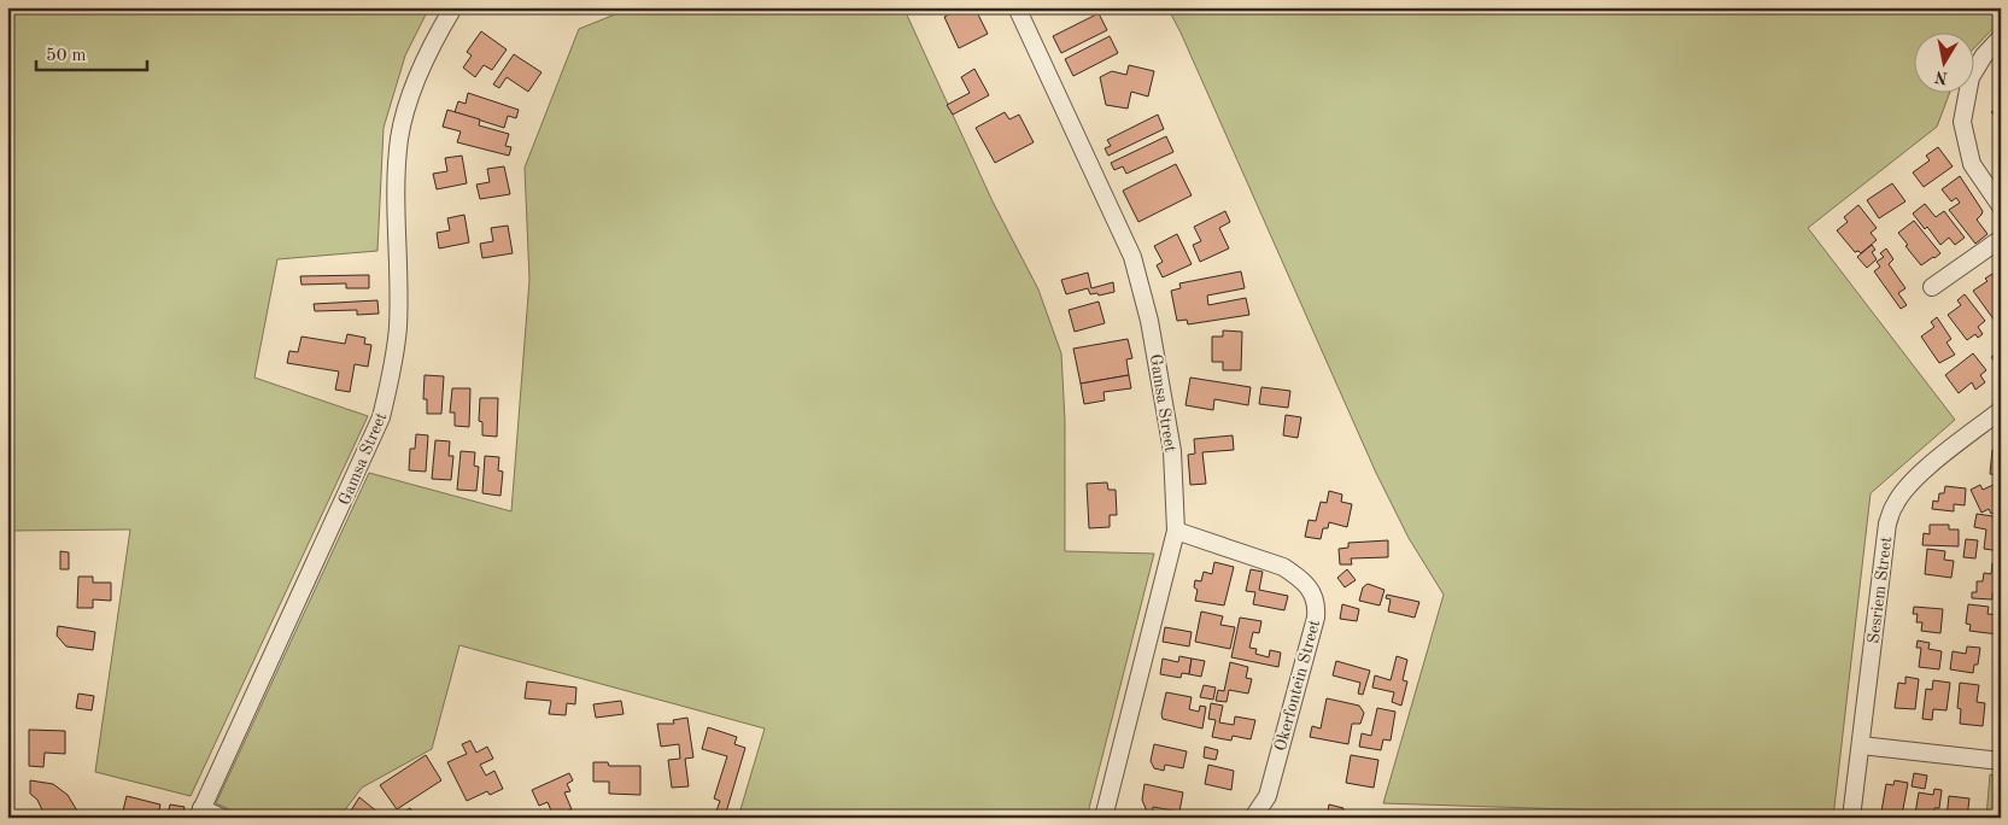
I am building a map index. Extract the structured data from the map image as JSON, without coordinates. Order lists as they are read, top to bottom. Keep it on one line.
{"streets":{"street":["Gamsa Street","Sesriem Street","Okerfontein Street"]},"crossings":[["Gamsa Street","Okerfontein Street"]],"scale_bar":"50 m","north":"bottom"}
